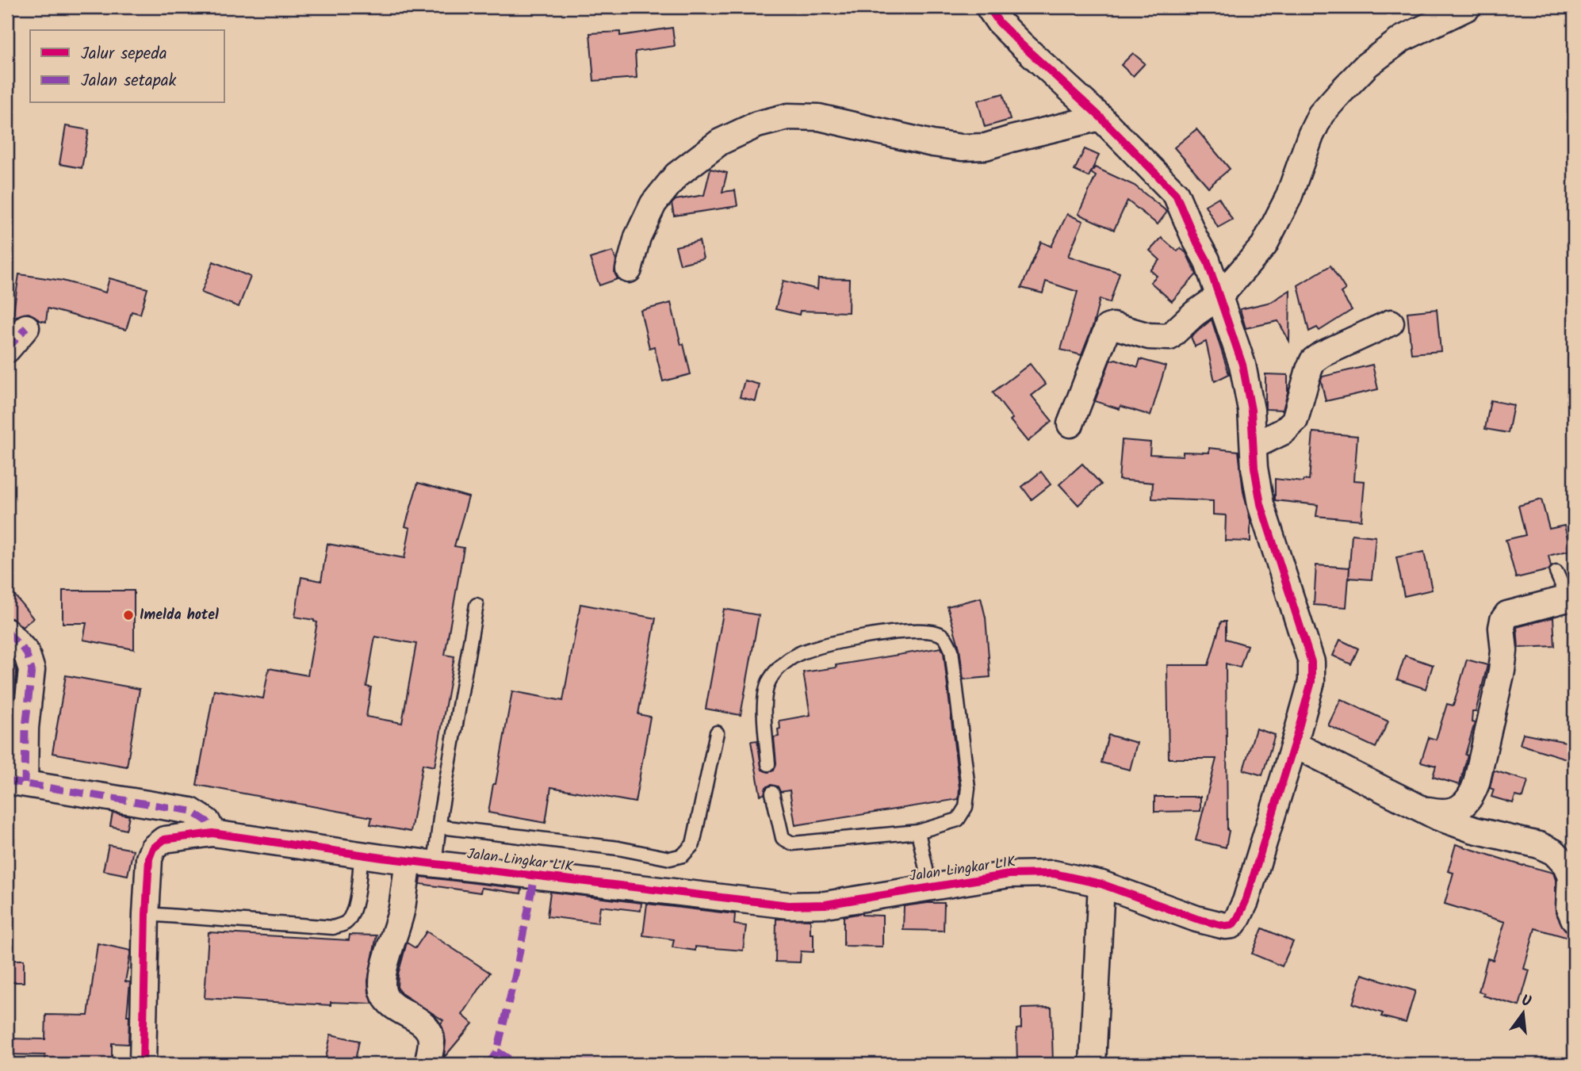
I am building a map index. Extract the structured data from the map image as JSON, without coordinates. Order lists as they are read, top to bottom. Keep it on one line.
{"streets":{"street":["Jalan Lingkar LIK"]},"places":["Imelda hotel"],"legend":["Jalur sepeda","Jalan setapak"],"north":"top"}
